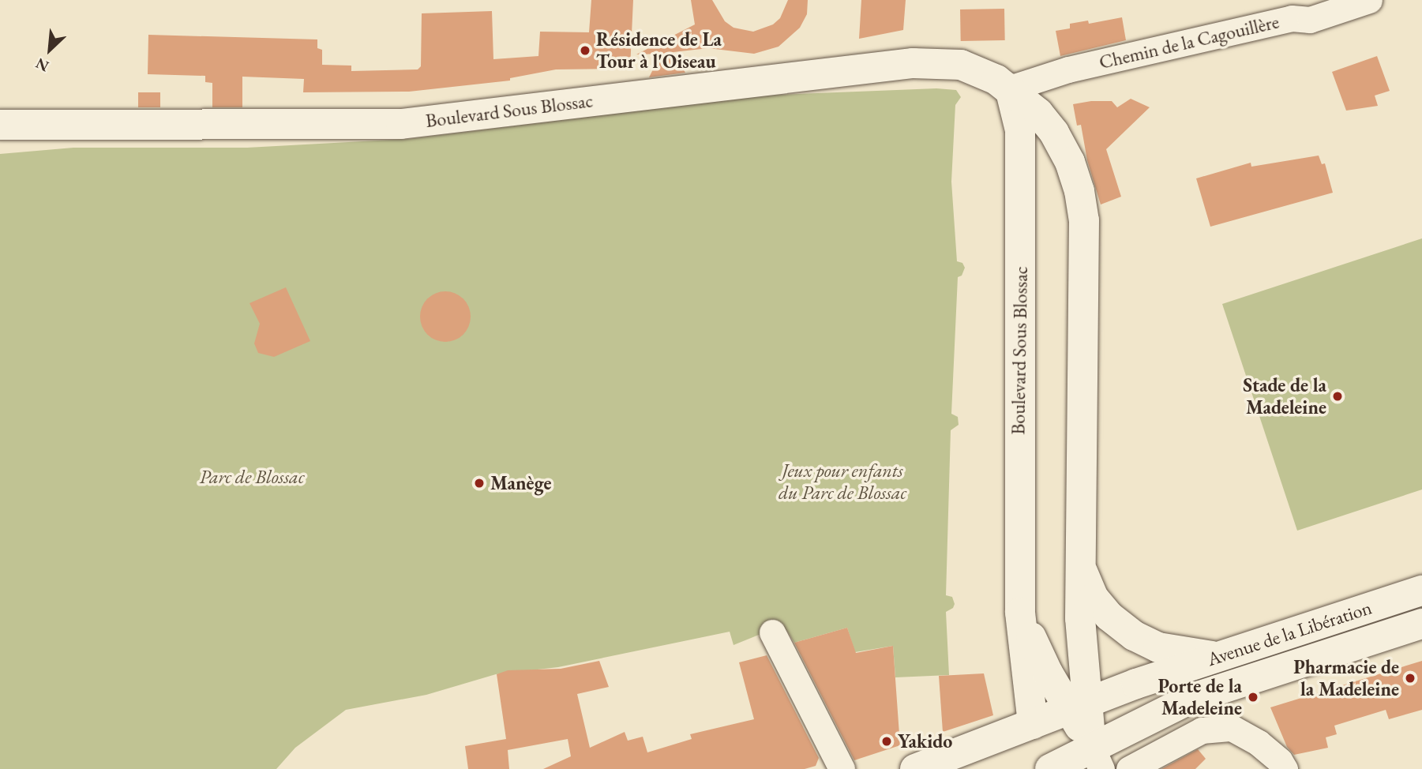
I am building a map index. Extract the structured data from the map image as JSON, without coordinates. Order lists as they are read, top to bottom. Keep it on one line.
{"streets":{"main road":["Boulevard Sous Blossac","Avenue de la Libération"],"street":["Chemin de la Cagouillère"]},"crossings":[["Chemin de la Cagouillère","Boulevard Sous Blossac"],["Boulevard Sous Blossac","Avenue de la Libération"]],"parks":["Jeux pour enfants du Parc de Blossac","Parc de Blossac"],"places":["Résidence de La Tour à l'Oiseau","Stade de la Madeleine","Manège","Pharmacie de la Madeleine","Porte de la Madeleine","Yakido"],"north":"bottom left"}
